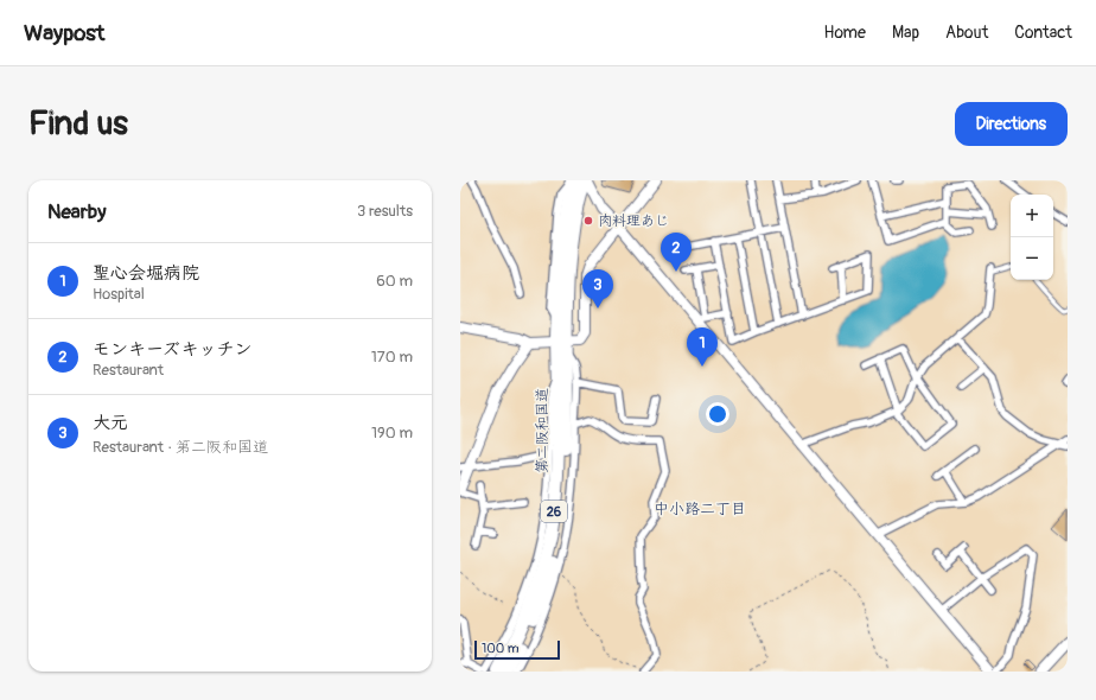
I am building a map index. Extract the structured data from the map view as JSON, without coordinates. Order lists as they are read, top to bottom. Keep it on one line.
{"streets":{"highway":["第二阪和国道","26"]},"districts":["中小路二丁目"],"places":["肉料理あじ"],"scale_bar":"100 m","page":{"header":"Waypost","nav":["Home","Map","About","Contact"],"buttons":"Directions","title":"Find us","heading":["Nearby","3 results"],"map_buttons":["+","−"],"pins":["2","3","1"],"list":[{"mark":"1","name":"聖心会堀病院","note":"Hospital","value":"60 m"},{"mark":"2","name":"モンキーズキッチン","note":"Restaurant","value":"170 m"},{"mark":"3","name":"大元","note":"Restaurant · 第二阪和国道","value":"190 m"}],"scale":"100 m"}}
